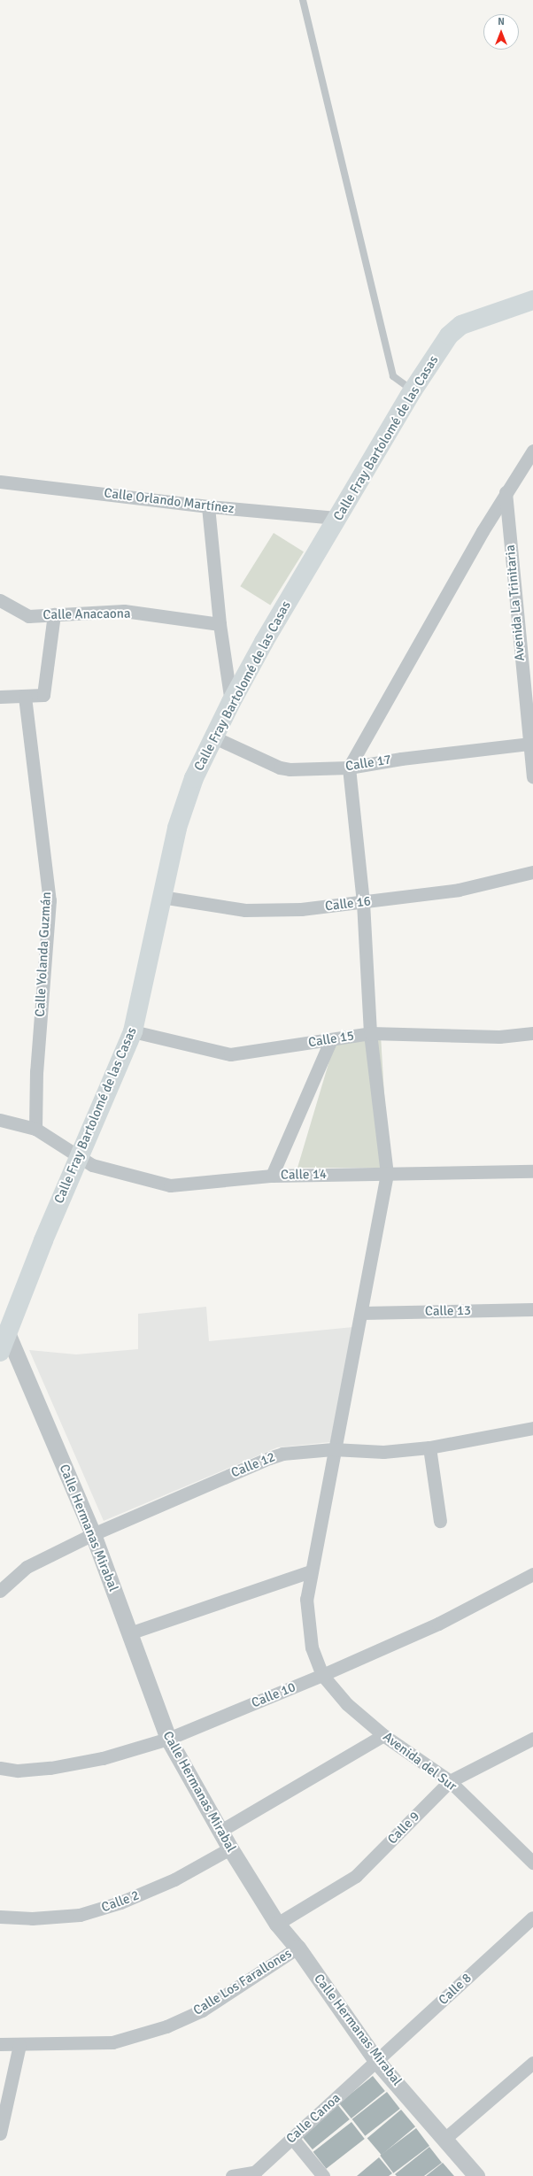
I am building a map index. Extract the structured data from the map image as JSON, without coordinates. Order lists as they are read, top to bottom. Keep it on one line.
{"streets":{"main road":["Calle Fray Bartolomé de las Casas"],"street":["Calle Orlando Martínez","Avenida La Trinitaria","Calle Anacaona","Calle 17","Calle 16","Calle Yolanda Guzmán","Calle 15","Calle 14","Calle 13","Calle 12","Calle Hermanas Mirabal","Calle 10","Avenida del Sur","Calle 9","Calle 2","Calle Los Farallones","Calle 8","Calle Canoa"]},"crossings":[["Calle Fray Bartolomé de las Casas","Calle Orlando Martínez"],["Calle Fray Bartolomé de las Casas","Calle 17"],["Calle Fray Bartolomé de las Casas","Calle 16"],["Calle Fray Bartolomé de las Casas","Calle 15"],["Calle Fray Bartolomé de las Casas","Calle 14"],["Calle Fray Bartolomé de las Casas","Calle Hermanas Mirabal"],["Avenida La Trinitaria","Calle 17"],["Calle Yolanda Guzmán","Calle 14"],["Calle 12","Calle Hermanas Mirabal"],["Calle Hermanas Mirabal","Calle 10"],["Calle Hermanas Mirabal","Calle 9"],["Calle Hermanas Mirabal","Calle 2"],["Calle Hermanas Mirabal","Calle Los Farallones"],["Calle Hermanas Mirabal","Calle 8"],["Calle Hermanas Mirabal","Calle Canoa"],["Calle 10","Avenida del Sur"],["Avenida del Sur","Calle 9"],["Calle 8","Calle Canoa"]],"north":"top"}
